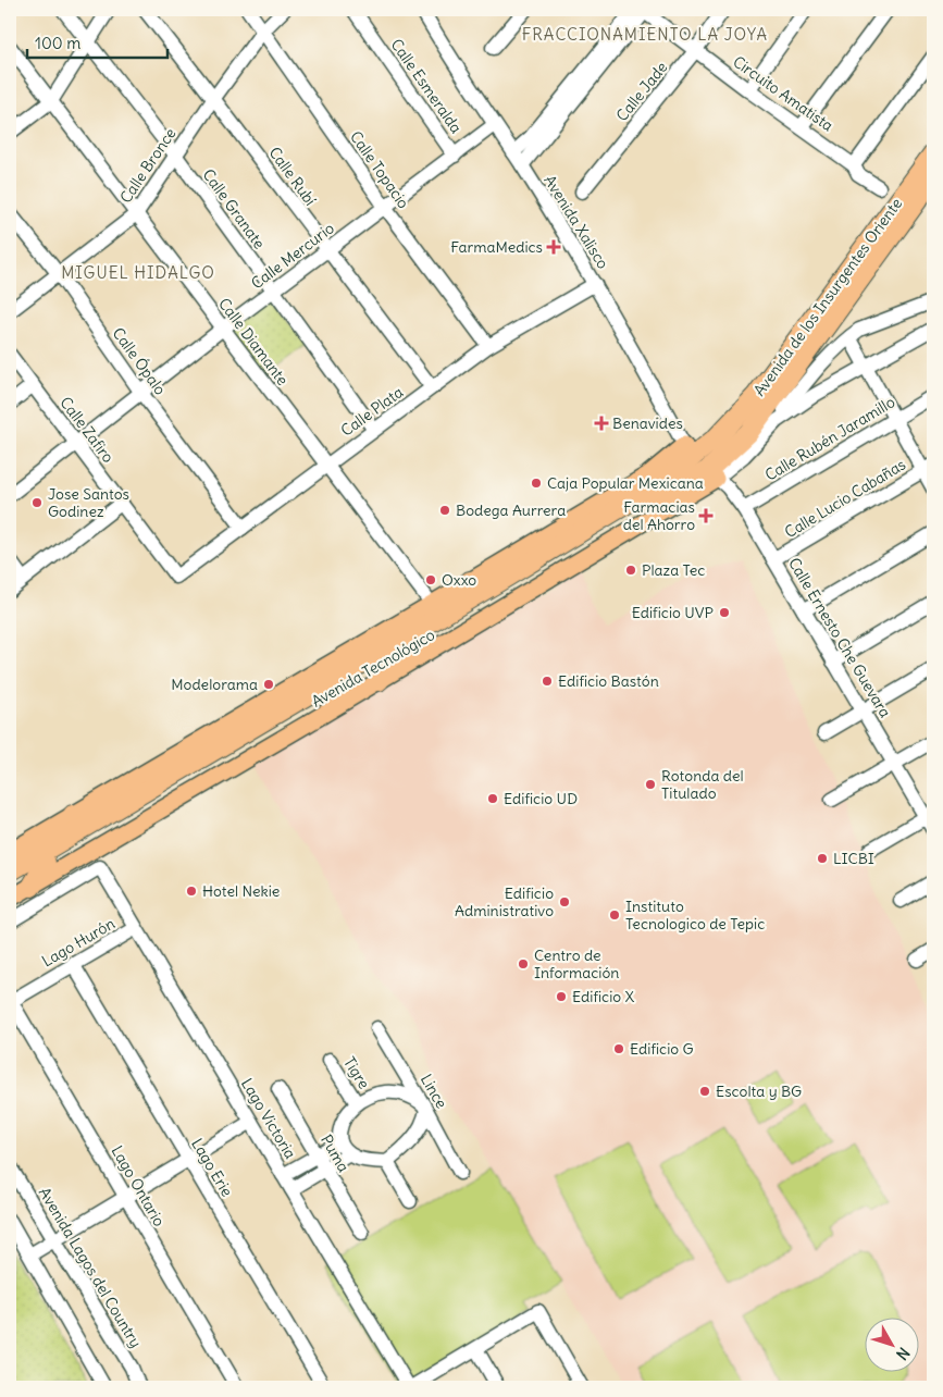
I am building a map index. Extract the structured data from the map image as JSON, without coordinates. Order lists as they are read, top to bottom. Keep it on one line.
{"streets":{"highway":["Avenida de los Insurgentes Oriente","Avenida Tecnológico"],"street":["Calle Esmeralda","Calle Jade","Circuito Amatista","Calle Bronce","Calle Topacio","Calle Rubí","Calle Granate","Avenida Xalisco","Calle Mercurio","Calle Diamante","Calle Ópalo","Calle Plata","Calle Zafiro","Calle Rubén Jaramillo","Calle Lucio Cabañas","Calle Ernesto Che Guevara","Lago Hurón","Tigre","Lince","Lago Victoria","Puma","Lago Erie","Lago Ontario","Avenida Lagos del Country"]},"crossings":[["Calle Esmeralda","Calle Mercurio"],["Calle Jade","Circuito Amatista"],["Calle Bronce","Calle Topacio"],["Calle Bronce","Calle Rubí"],["Calle Bronce","Calle Granate"],["Calle Bronce","Calle Diamante"],["Calle Bronce","Calle Ópalo"],["Calle Topacio","Calle Mercurio"],["Calle Topacio","Calle Plata"],["Calle Rubí","Calle Mercurio"],["Calle Rubí","Calle Plata"],["Calle Granate","Calle Mercurio"],["Calle Granate","Calle Plata"],["Avenida Xalisco","Calle Mercurio"],["Avenida Xalisco","Calle Plata"],["Avenida Xalisco","Calle Ernesto Che Guevara"],["Avenida Xalisco","Avenida Tecnológico"],["Calle Mercurio","Calle Diamante"],["Calle Mercurio","Calle Ópalo"],["Calle Mercurio","Calle Zafiro"],["Avenida de los Insurgentes Oriente","Avenida Tecnológico"],["Calle Diamante","Calle Plata"],["Calle Diamante","Avenida Tecnológico"],["Calle Ópalo","Calle Plata"],["Calle Plata","Calle Zafiro"],["Calle Rubén Jaramillo","Calle Ernesto Che Guevara"],["Calle Lucio Cabañas","Calle Ernesto Che Guevara"],["Calle Ernesto Che Guevara","Avenida Tecnológico"],["Lago Hurón","Lago Victoria"],["Lago Hurón","Lago Erie"],["Lago Hurón","Lago Ontario"],["Tigre","Lince"]],"districts":["FRACCIONAMIENTO LA JOYA","MIGUEL HIDALGO"],"places":{"health":["FarmaMedics","Benavides","Farmacias del Ahorro"],"other":["Caja Popular Mexicana","Jose Santos Godinez","Bodega Aurrera","Plaza Tec","Oxxo","Edificio UVP","Edificio Bastón","Modelorama","Rotonda del Titulado","Edificio UD","LICBI","Hotel Nekie","Edificio Administrativo","Instituto Tecnologico de Tepic","Centro de Información","Edificio X","Edificio G","Escolta y BG"]},"scale_bar":"100 m","north":"bottom right"}
